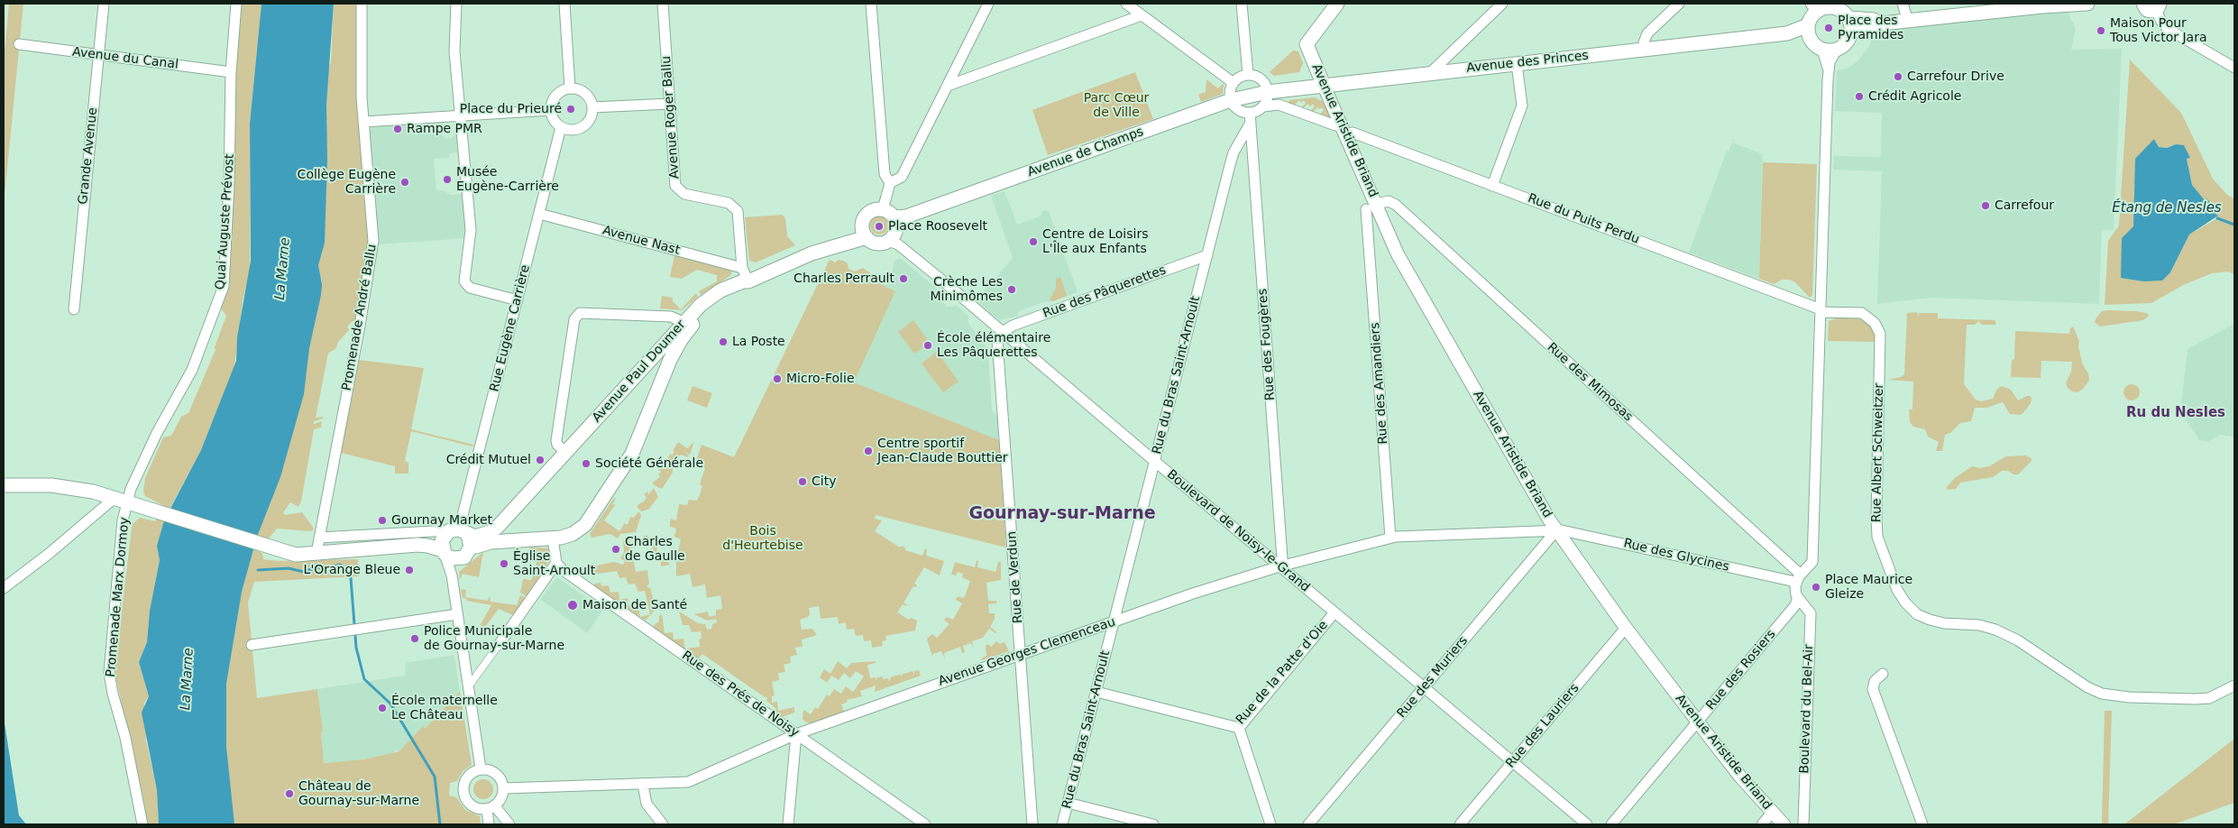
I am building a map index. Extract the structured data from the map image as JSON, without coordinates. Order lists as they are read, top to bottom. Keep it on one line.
{"streets":{"main road":["Avenue des Princes","Avenue Aristide Briand","Avenue de Champs","Avenue Paul Doumer"],"street":["Avenue du Canal","Avenue Roger Ballu","Grande Avenue","Rue du Puits Perdu","Quai Auguste Prévost","Avenue Nast","Rue des Pâquerettes","Promenade André Ballu","Rue Eugène Carrière","Rue des Fougères","Rue du Bras Saint-Arnoult","Rue des Mimosas","Rue des Amandiers","Rue Albert Schweitzer","Boulevard de Noisy-le-Grand","Rue des Glycines","Rue de Verdun","Promenade Marx Dormoy","Avenue Georges Clemenceau","Rue des Rosiers","Rue de la Patte d'Oie","Rue des Muriers","Rue des Prés de Noisy","Boulevard du Bel-Air","Rue des Lauriers"]},"crossings":[["Avenue du Canal","Grande Avenue"],["Avenue du Canal","Quai Auguste Prévost"],["Avenue des Princes","Avenue Aristide Briand"],["Avenue des Princes","Avenue de Champs"],["Avenue Roger Ballu","Avenue Nast"],["Avenue Aristide Briand","Rue du Puits Perdu"],["Avenue Aristide Briand","Rue des Mimosas"],["Avenue Aristide Briand","Rue des Amandiers"],["Avenue Aristide Briand","Rue des Glycines"],["Avenue Aristide Briand","Avenue Georges Clemenceau"],["Avenue Aristide Briand","Rue des Rosiers"],["Avenue Aristide Briand","Rue des Muriers"],["Avenue Aristide Briand","Rue des Lauriers"],["Avenue de Champs","Boulevard de Noisy-le-Grand"],["Rue du Puits Perdu","Rue Albert Schweitzer"],["Quai Auguste Prévost","Promenade Marx Dormoy"],["Avenue Nast","Rue Eugène Carrière"],["Rue des Pâquerettes","Rue du Bras Saint-Arnoult"],["Rue des Pâquerettes","Boulevard de Noisy-le-Grand"],["Rue des Pâquerettes","Rue de Verdun"],["Promenade André Ballu","Avenue Paul Doumer"],["Rue Eugène Carrière","Avenue Paul Doumer"],["Rue des Fougères","Rue du Bras Saint-Arnoult"],["Rue des Fougères","Boulevard de Noisy-le-Grand"],["Rue des Fougères","Avenue Georges Clemenceau"],["Rue du Bras Saint-Arnoult","Boulevard de Noisy-le-Grand"],["Rue du Bras Saint-Arnoult","Avenue Georges Clemenceau"],["Rue du Bras Saint-Arnoult","Rue de la Patte d'Oie"],["Rue des Mimosas","Rue des Amandiers"],["Rue des Mimosas","Rue des Glycines"],["Rue des Amandiers","Avenue Georges Clemenceau"],["Boulevard de Noisy-le-Grand","Rue de Verdun"],["Boulevard de Noisy-le-Grand","Avenue Georges Clemenceau"],["Boulevard de Noisy-le-Grand","Rue de la Patte d'Oie"],["Boulevard de Noisy-le-Grand","Rue des Muriers"],["Boulevard de Noisy-le-Grand","Rue des Lauriers"],["Rue des Glycines","Avenue Georges Clemenceau"],["Rue des Glycines","Rue des Muriers"],["Rue de Verdun","Avenue Georges Clemenceau"],["Avenue Georges Clemenceau","Rue des Muriers"],["Avenue Georges Clemenceau","Rue des Prés de Noisy"],["Rue des Rosiers","Boulevard du Bel-Air"]],"districts":["Ru du Nesles","Gournay-sur-Marne"],"water":["Étang de Nesles","La Marne"],"parks":["Parc Cœur de Ville","Bois d'Heurtebise"],"places":["Place des Pyramides","Maison Pour Tous Victor Jara","Carrefour Drive","Crédit Agricole","Place du Prieuré","Rampe PMR","Musée Eugène-Carrière","Collège Eugène Carrière","Carrefour","Place Roosevelt","Centre de Loisirs L'Île aux Enfants","Charles Perrault","Crèche Les Minimômes","La Poste","École élémentaire Les Pâquerettes","Micro-Folie","Centre sportif Jean-Claude Bouttier","Crédit Mutuel","Société Générale","City","Gournay Market","Charles de Gaulle","Église Saint-Arnoult","L'Orange Bleue","Place Maurice Gleize","Maison de Santé","Police Municipale de Gournay-sur-Marne","École maternelle Le Château","Château de Gournay-sur-Marne"]}
